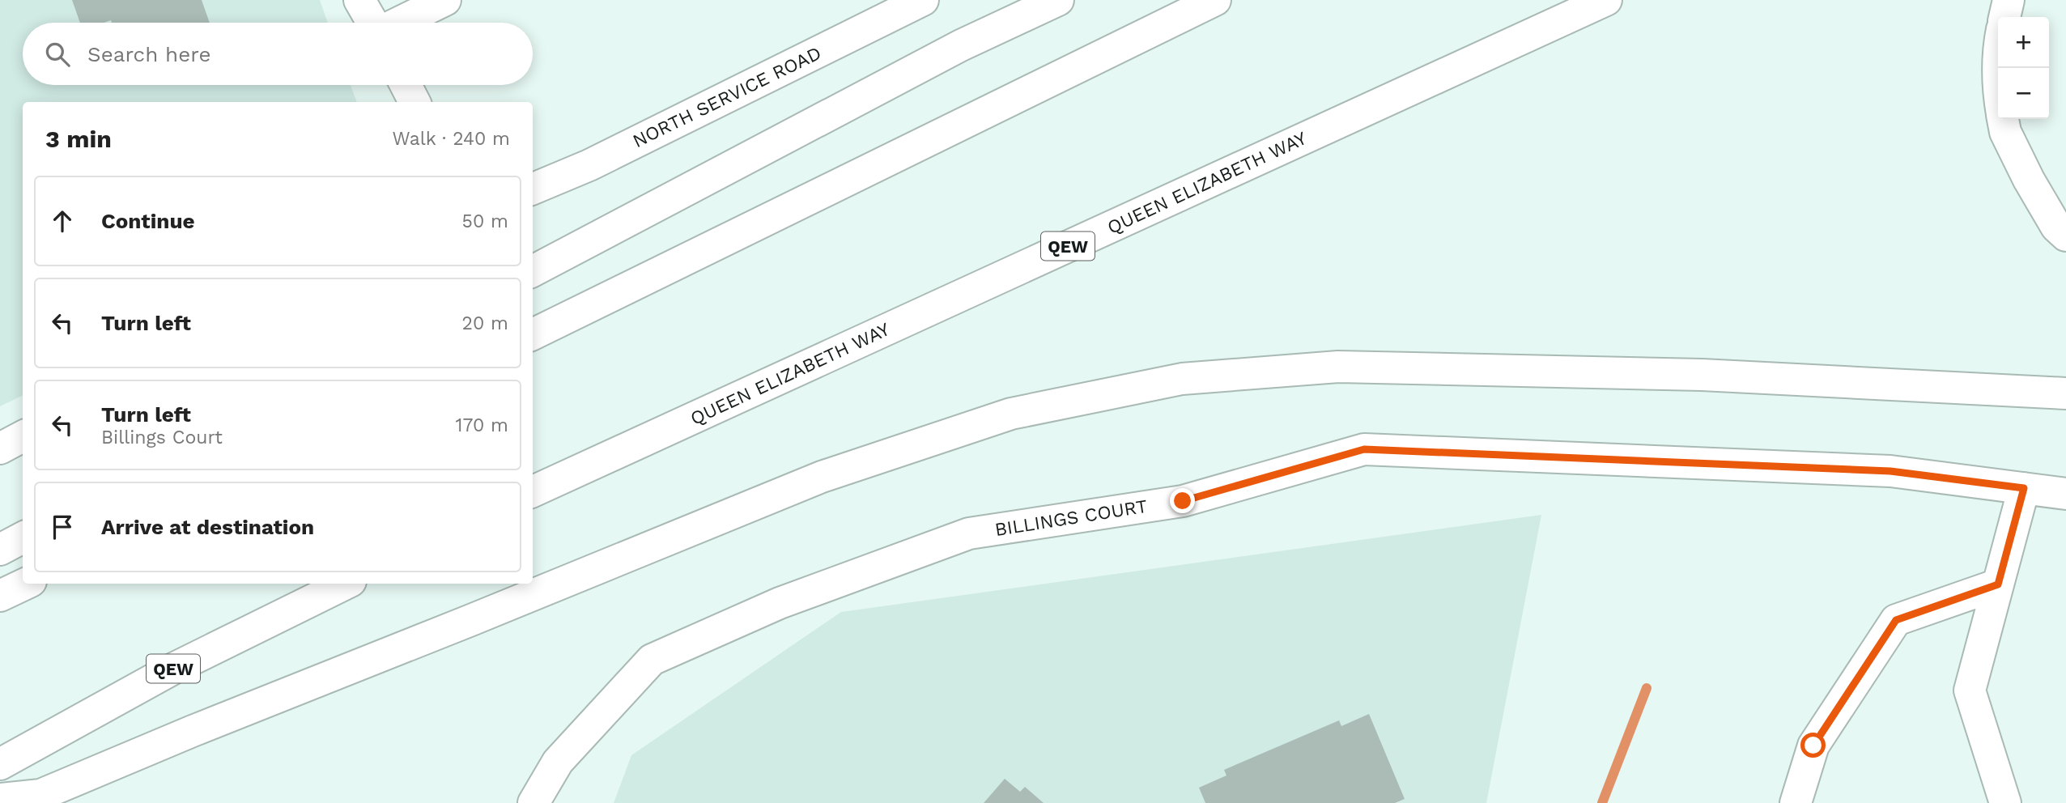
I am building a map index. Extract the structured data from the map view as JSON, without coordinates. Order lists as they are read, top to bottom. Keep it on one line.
{"streets":{"main road":["NORTH SERVICE ROAD","QUEEN ELIZABETH WAY","QEW","BILLINGS COURT"]},"page":{"map_buttons":["+","−"],"search":"Search here","heading":["3 min","Walk · 240 m"],"list":[["Continue","50 m"],["Turn left","20 m"],["Turn left","Billings Court","170 m"],"Arrive at destination"]}}
